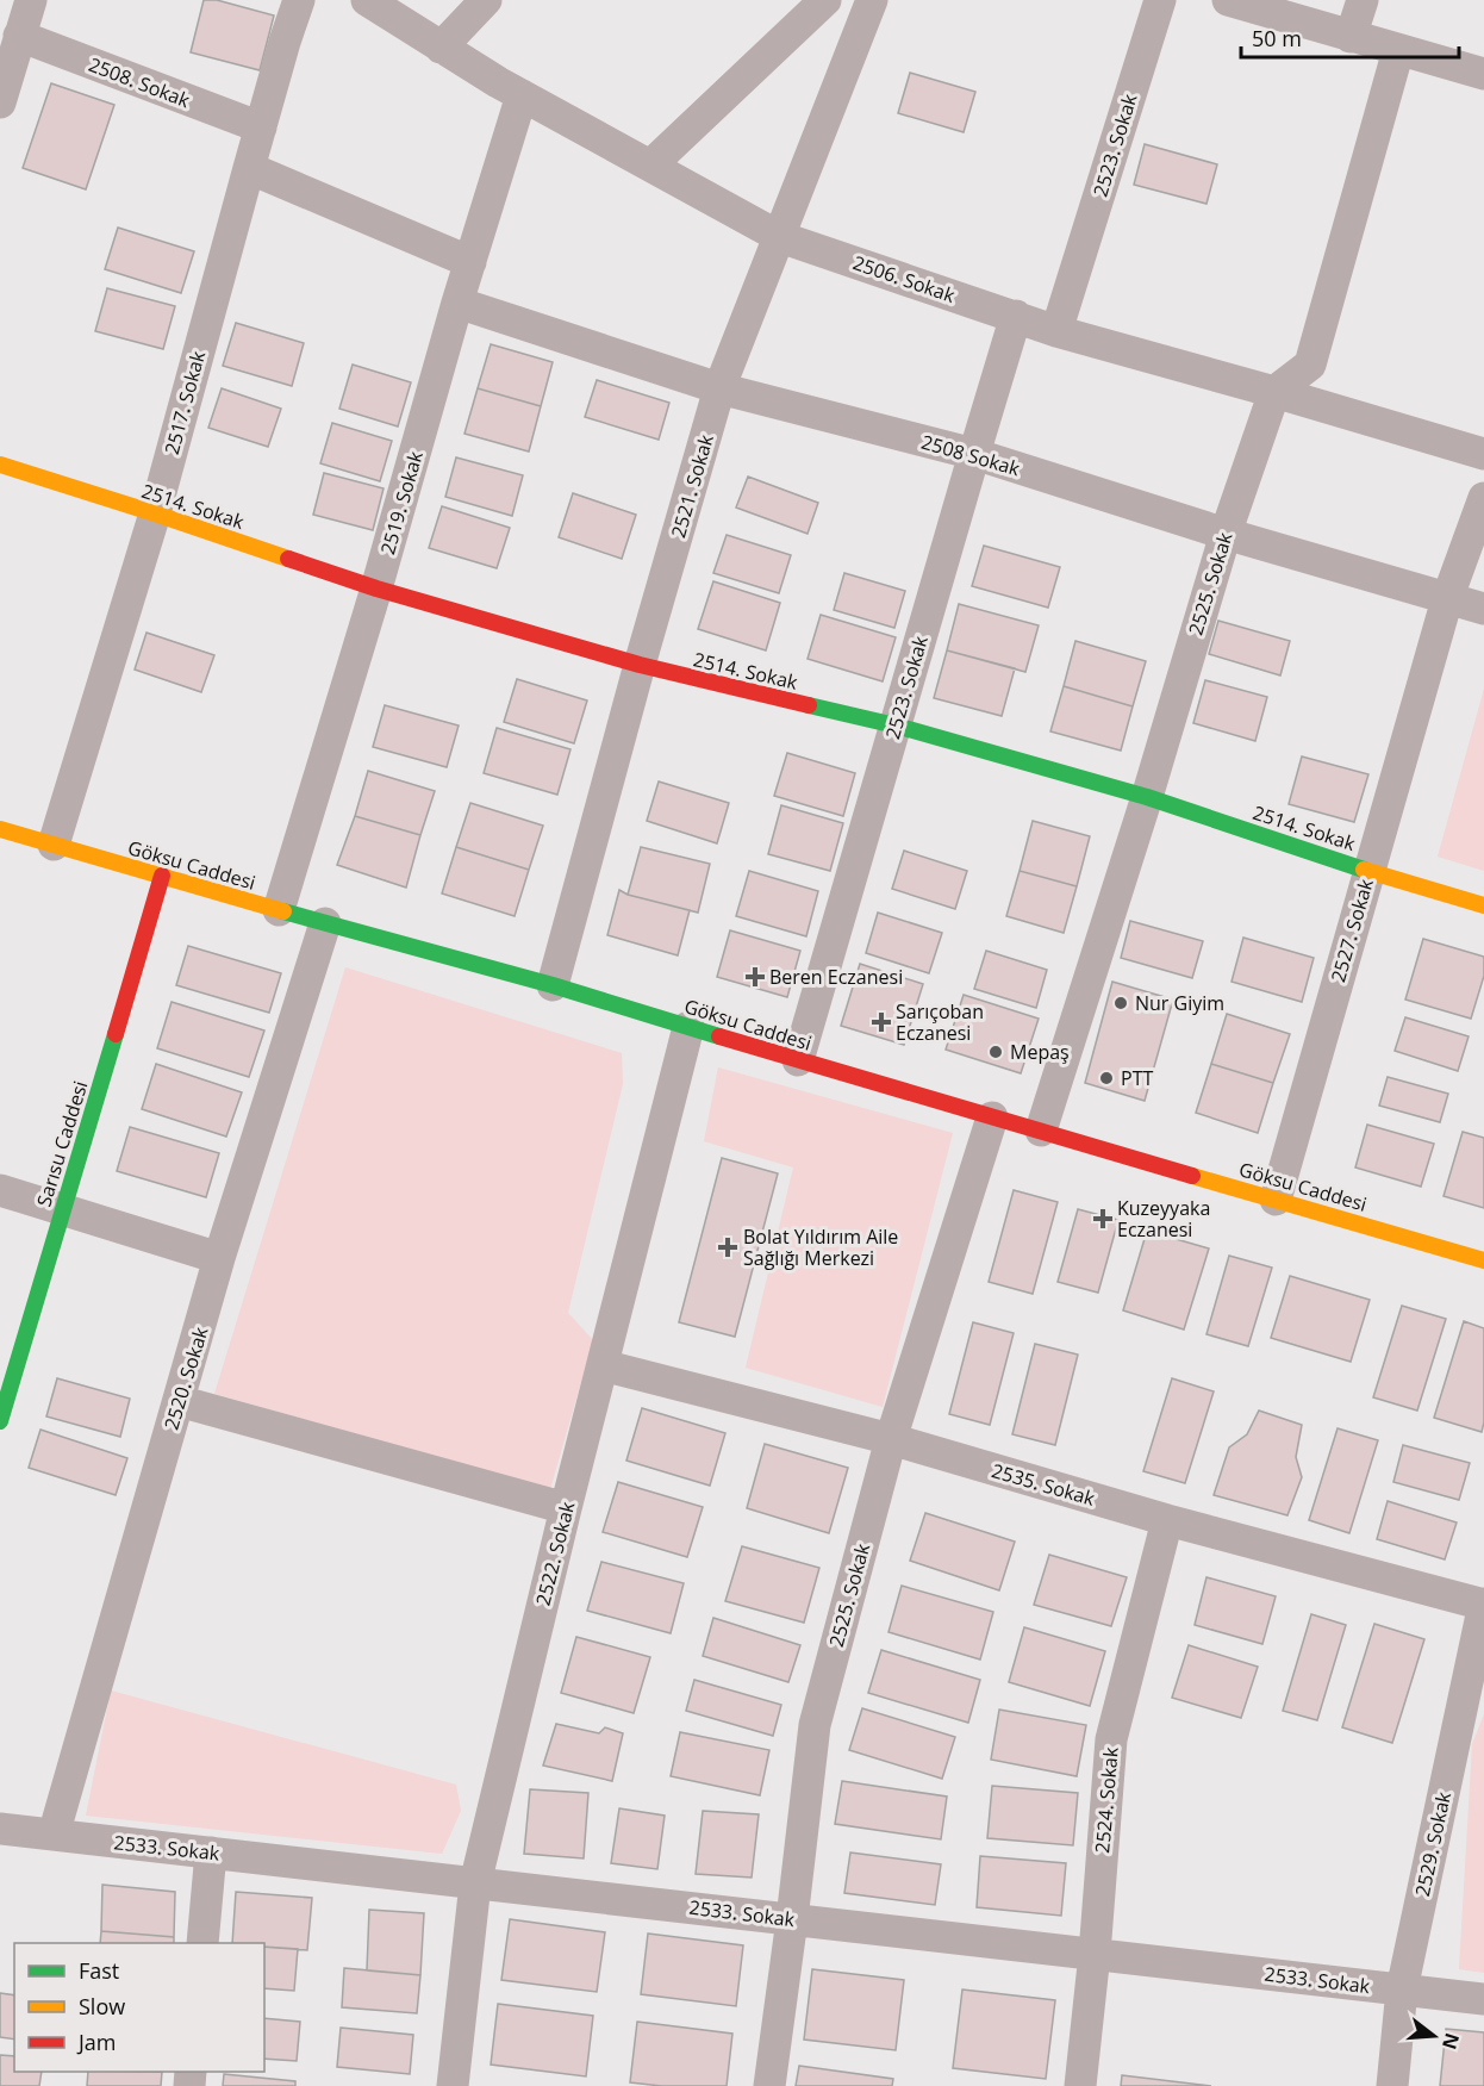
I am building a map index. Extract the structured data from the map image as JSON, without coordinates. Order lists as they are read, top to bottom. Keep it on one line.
{"streets":{"street":["2508. Sokak","2523. Sokak","2506. Sokak","2517. Sokak","2508 Sokak","2521. Sokak","2519. Sokak","2514. Sokak","2525. Sokak","Göksu Caddesi","2527. Sokak","Sarısu Caddesi","2520. Sokak","2535. Sokak","2522. Sokak","2524. Sokak","2529. Sokak","2533. Sokak"]},"crossings":[["2508. Sokak","2517. Sokak"],["2523. Sokak","2506. Sokak"],["2523. Sokak","2508 Sokak"],["2523. Sokak","2514. Sokak"],["2523. Sokak","Göksu Caddesi"],["2506. Sokak","2521. Sokak"],["2506. Sokak","2519. Sokak"],["2506. Sokak","2525. Sokak"],["2517. Sokak","2514. Sokak"],["2517. Sokak","Göksu Caddesi"],["2508 Sokak","2521. Sokak"],["2508 Sokak","2519. Sokak"],["2508 Sokak","2525. Sokak"],["2508 Sokak","2527. Sokak"],["2521. Sokak","2514. Sokak"],["2521. Sokak","Göksu Caddesi"],["2519. Sokak","2514. Sokak"],["2519. Sokak","Göksu Caddesi"],["2514. Sokak","2525. Sokak"],["2514. Sokak","2527. Sokak"],["2525. Sokak","Göksu Caddesi"],["2525. Sokak","2535. Sokak"],["2525. Sokak","2533. Sokak"],["Göksu Caddesi","2527. Sokak"],["Göksu Caddesi","Sarısu Caddesi"],["Göksu Caddesi","2520. Sokak"],["Göksu Caddesi","2522. Sokak"],["2520. Sokak","2533. Sokak"],["2535. Sokak","2522. Sokak"],["2535. Sokak","2524. Sokak"],["2535. Sokak","2529. Sokak"],["2522. Sokak","2533. Sokak"],["2524. Sokak","2533. Sokak"],["2529. Sokak","2533. Sokak"]],"places":{"health":["Beren Eczanesi","Sarıçoban Eczanesi","Kuzeyyaka Eczanesi","Bolat Yıldırım Aile Sağlığı Merkezi"],"other":["Nur Giyim","Mepaş","PTT"]},"legend":["Fast","Slow","Jam"],"scale_bar":"50 m","north":"right"}
